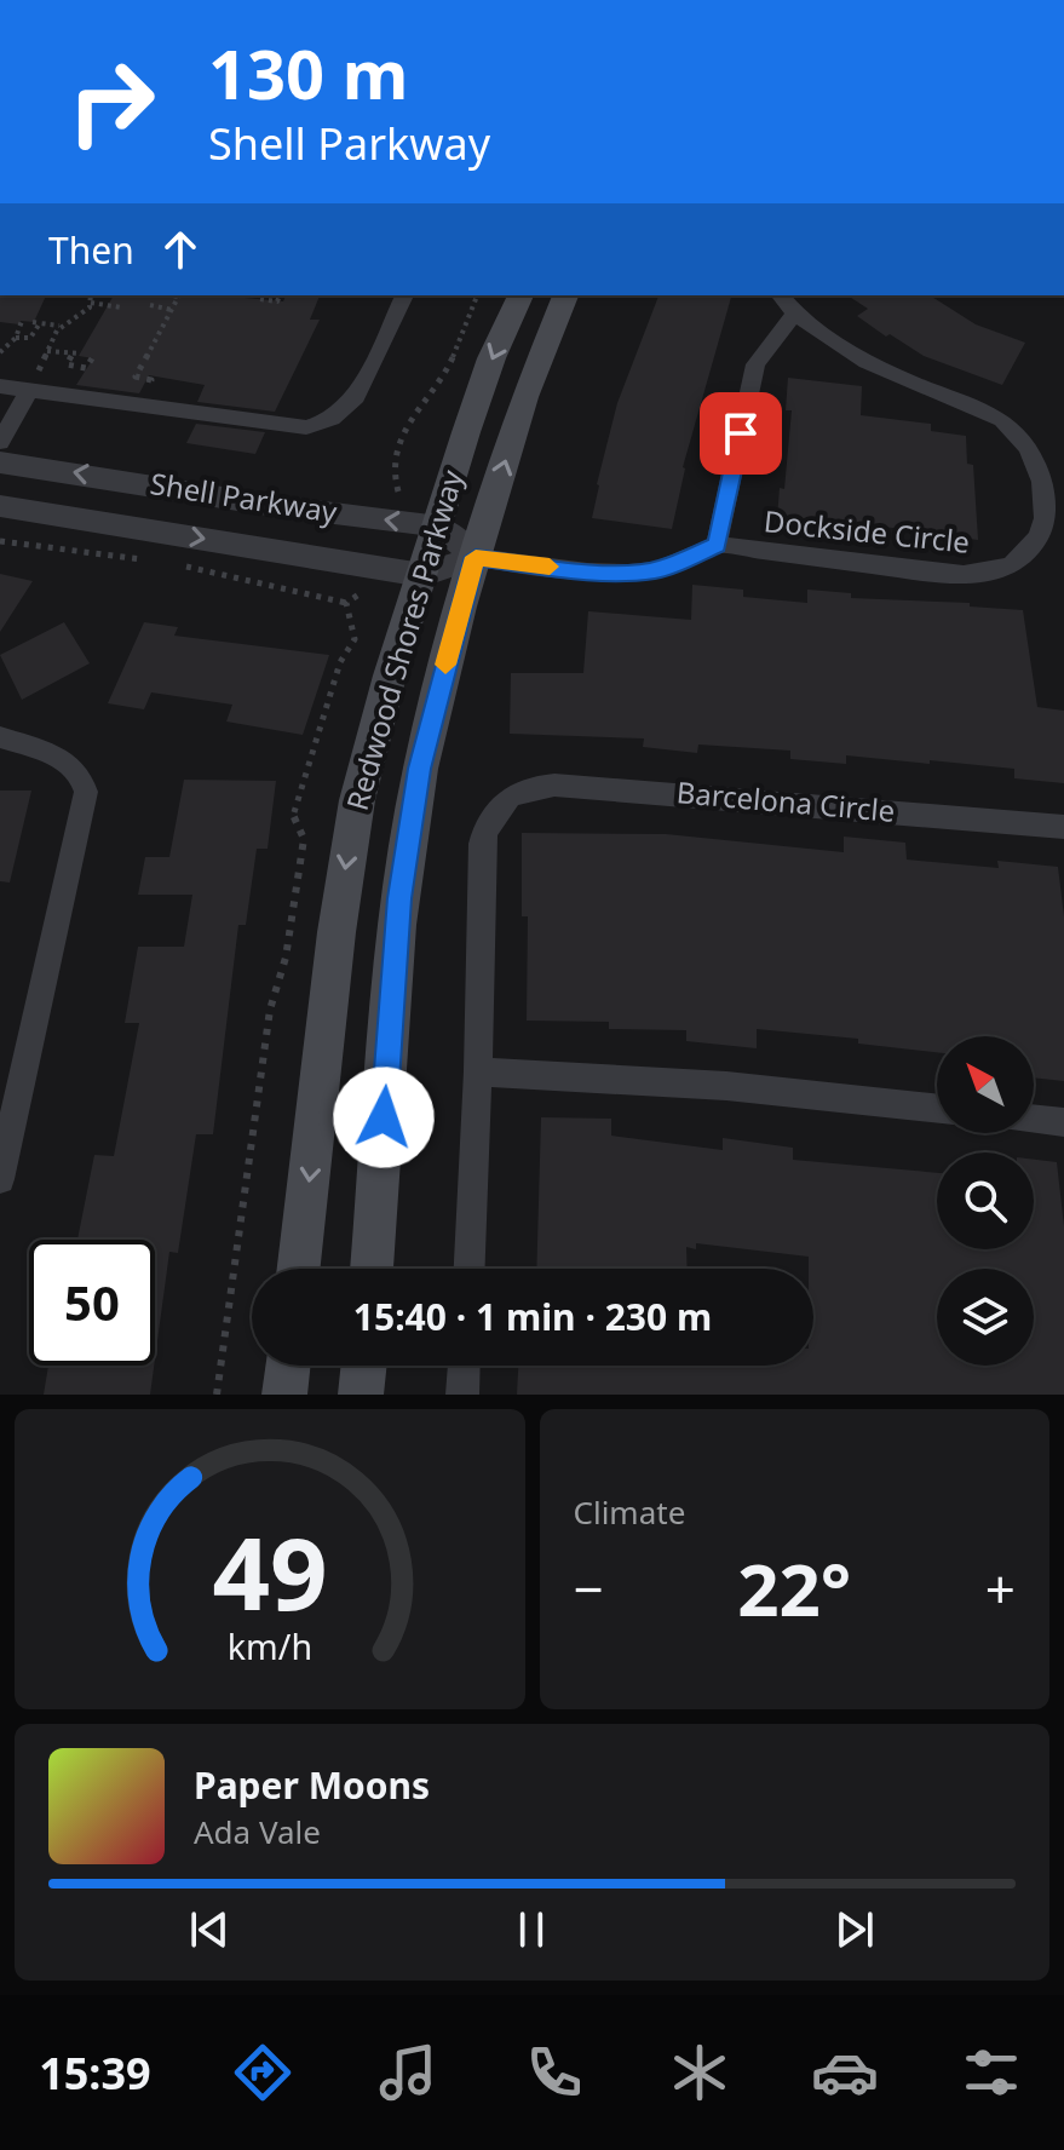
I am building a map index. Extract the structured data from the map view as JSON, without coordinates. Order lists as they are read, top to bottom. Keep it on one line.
{"streets":{"main road":["Redwood Shores Parkway"],"street":["Shell Parkway","Dockside Circle","Barcelona Circle"]},"crossings":[["Shell Parkway","Dockside Circle"],["Shell Parkway","Redwood Shores Parkway"]],"north":"top left","page":{"turn":["130 m","Shell Parkway"],"then":"Then","limit":"50","trip":"15:40 · 1 min · 230 m","tile":"Climate","heat":["−","22°","+"],"song":["Paper Moons","Ada Vale"],"tabs":"15:39","gauge":["49","km/h"]}}
